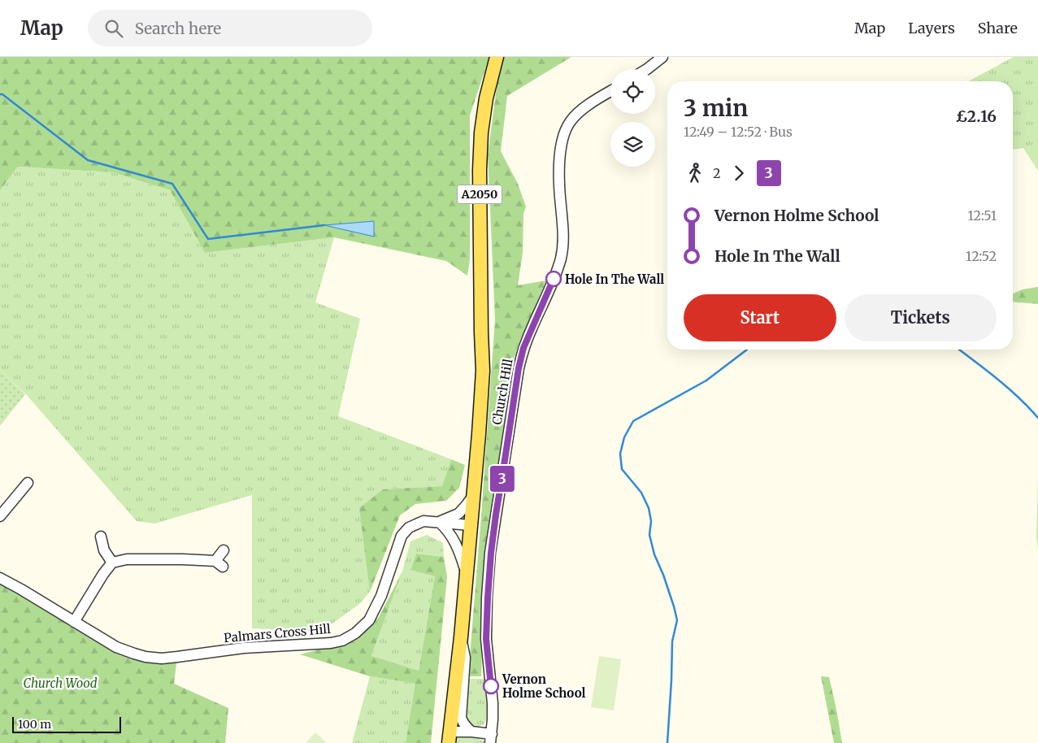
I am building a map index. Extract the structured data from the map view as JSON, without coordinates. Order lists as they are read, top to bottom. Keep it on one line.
{"streets":{"main road":["A2050"],"street":["Church Hill","Palmars Cross Hill"]},"crossings":[["A2050","Palmars Cross Hill"]],"parks":["Church Wood"],"places":["Hole In The Wall","Vernon Holme School"],"lines":["bus line 3"],"scale_bar":"100 m","page":{"header":"Map","search":"Search here","nav":["Map","Layers","Share"],"on_map":"3","heading":["3 min","12:49 – 12:52 · Bus","£2.16"],"legs":["2","3"],"list":[{"name":"Vernon Holme School","value":"12:51"},{"name":"Hole In The Wall","value":"12:52"}],"buttons":["Start","Tickets"],"scale":"100 m"}}
